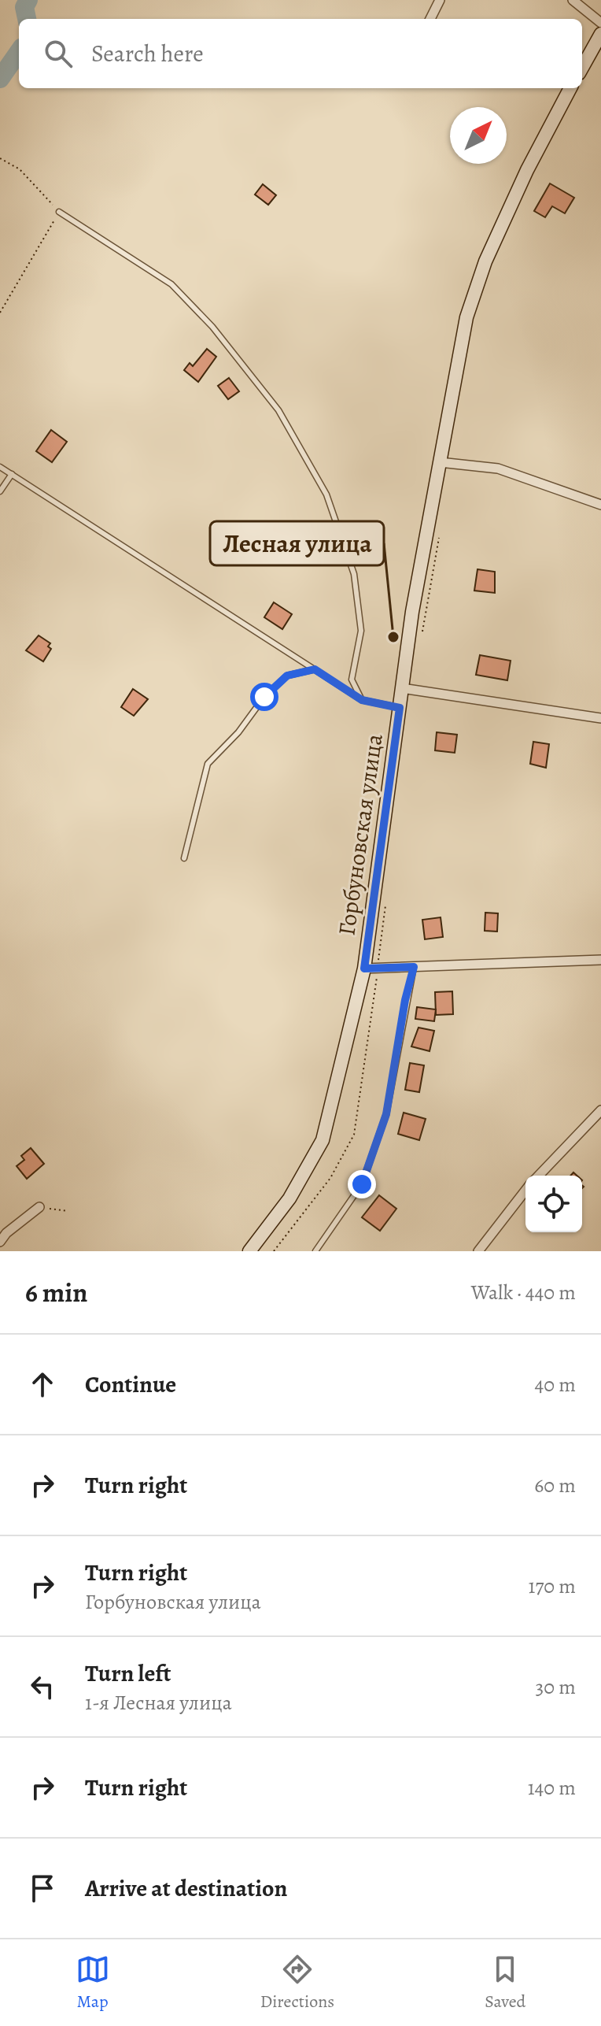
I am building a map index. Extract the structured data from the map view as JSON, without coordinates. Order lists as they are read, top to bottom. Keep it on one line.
{"streets":{"main road":["Горбуновская улица"]},"places":["Лесная улица"],"north":"top right","page":{"search":"Search here","heading":["6 min","Walk · 440 m"],"list":[["Continue","40 m"],["Turn right","60 m"],["Turn right","Горбуновская улица","170 m"],["Turn left","1-я Лесная улица","30 m"],["Turn right","140 m"],"Arrive at destination"],"nav":["Map","Directions","Saved"]}}
